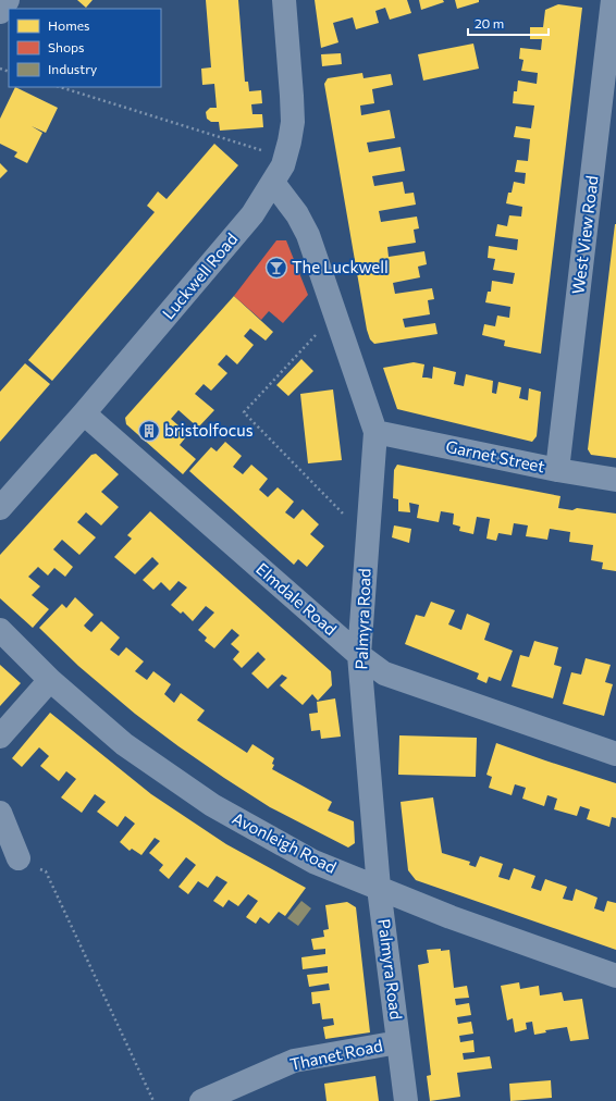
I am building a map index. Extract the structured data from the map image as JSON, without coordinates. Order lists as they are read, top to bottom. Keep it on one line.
{"streets":{"street":["West View Road","Luckwell Road","Garnet Street","Elmdale Road","Palmyra Road","Avonleigh Road","Thanet Road"]},"crossings":[["West View Road","Garnet Street"],["Luckwell Road","Elmdale Road"],["Luckwell Road","Palmyra Road"],["Garnet Street","Palmyra Road"],["Elmdale Road","Palmyra Road"],["Palmyra Road","Avonleigh Road"],["Palmyra Road","Thanet Road"]],"places":{"bar":["The Luckwell"],"building":["bristolfocus"]},"legend":["Homes","Shops","Industry"],"scale_bar":"20 m"}
